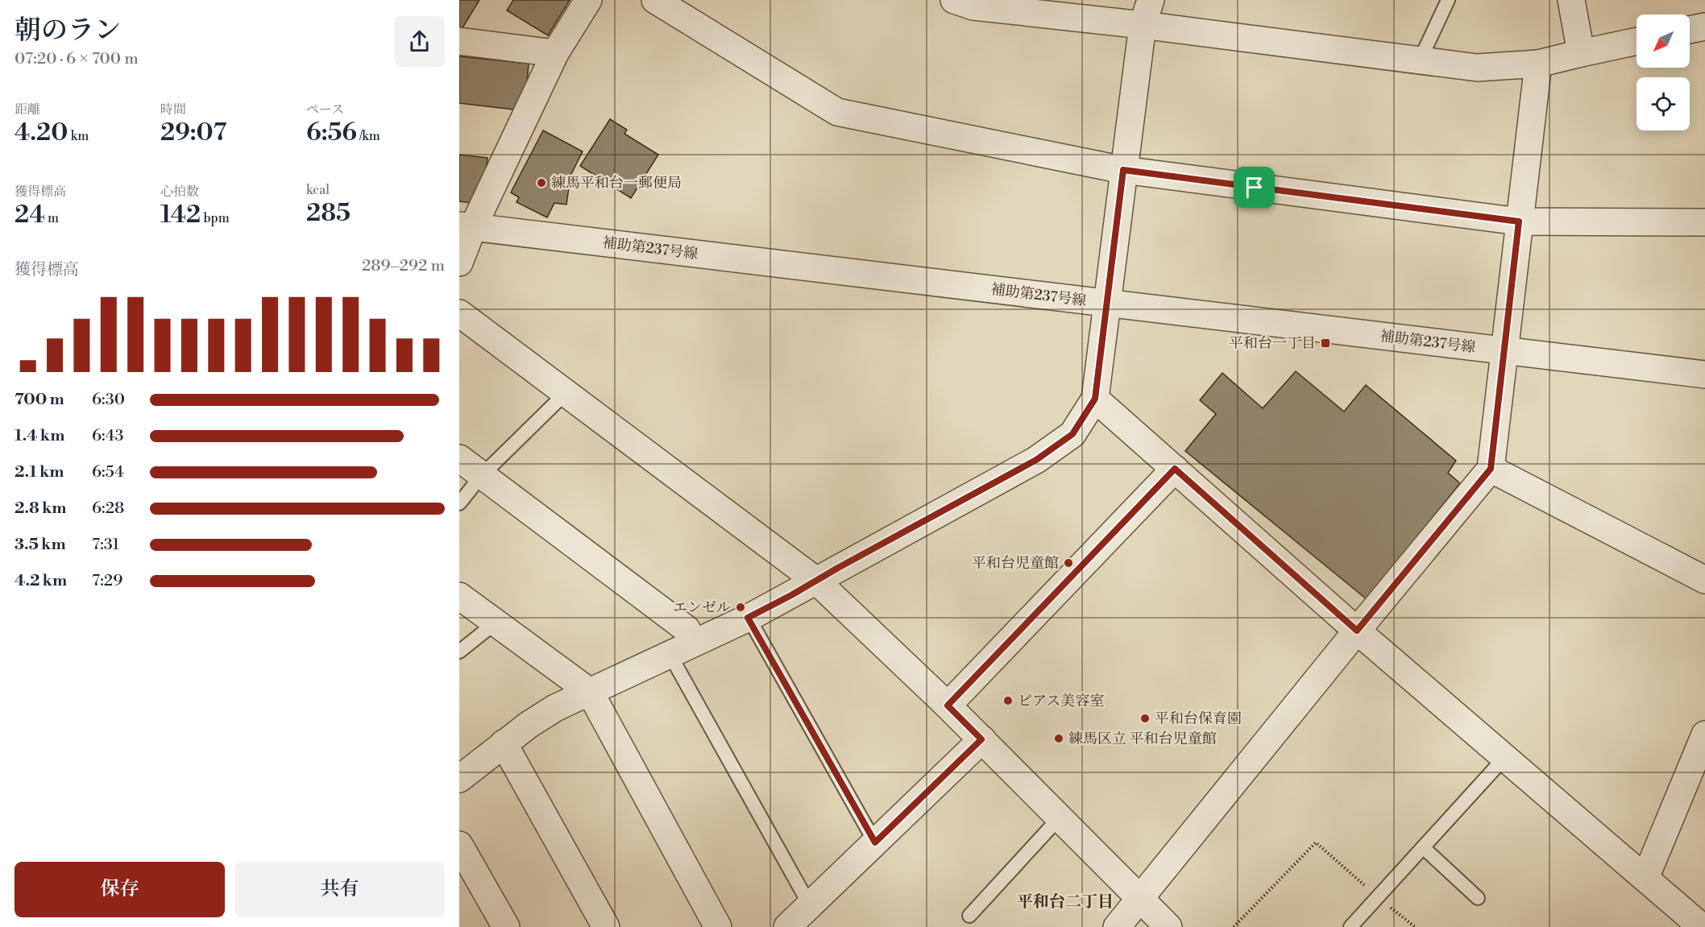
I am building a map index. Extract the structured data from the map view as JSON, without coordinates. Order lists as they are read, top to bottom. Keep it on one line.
{"streets":{"street":["補助第237号線"]},"districts":["平和台二丁目"],"places":{"other":["練馬平和台一郵便局","平和台児童館","エンゼル","ピアス美容室","平和台保育園","練馬区立 平和台児童館"],"transit":["平和台一丁目"]},"north":"bottom left","page":{"heading":["朝のラン","07:20 · 6 × 700 m"],"stats":[["距離","4.20 km"],["時間","29:07"],["ペース","6:56 /km"],["獲得標高","24 m"],["心拍数","142 bpm"],["kcal","285"]],"chart":["獲得標高","289–292 m"],"list":[{"name":"700 m","note":"6:30"},{"name":"1.4 km","note":"6:43"},{"name":"2.1 km","note":"6:54"},{"name":"2.8 km","note":"6:28"},{"name":"3.5 km","note":"7:31"},{"name":"4.2 km","note":"7:29"}],"buttons":["保存","共有"]}}
